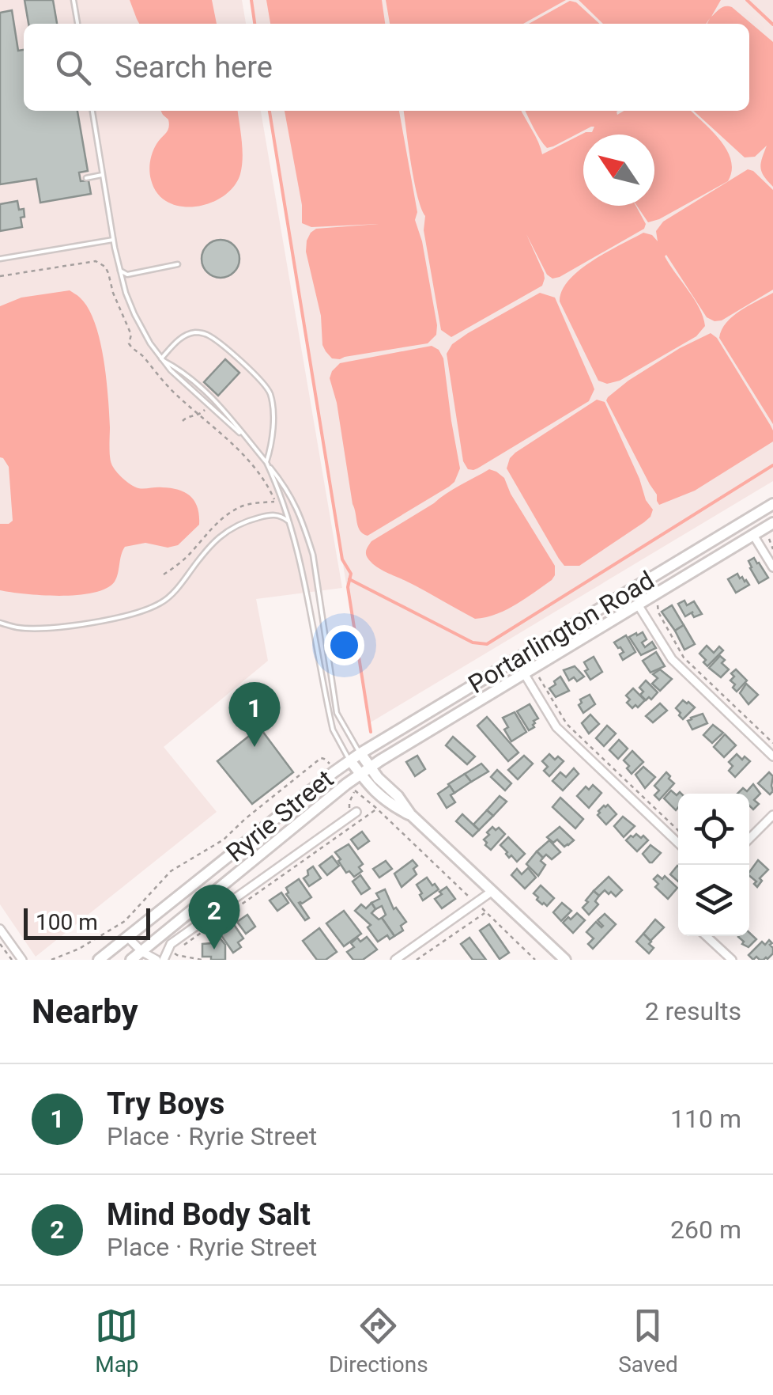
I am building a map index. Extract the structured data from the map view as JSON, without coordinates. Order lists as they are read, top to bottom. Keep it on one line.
{"streets":{"main road":["Portarlington Road","Ryrie Street"]},"crossings":[["Portarlington Road","Ryrie Street"]],"scale_bar":"100 m","north":"top left","page":{"search":"Search here","pins":["1","2"],"scale":"100 m","heading":["Nearby","2 results"],"list":[{"mark":"1","name":"Try Boys","note":"Place · Ryrie Street","value":"110 m"},{"mark":"2","name":"Mind Body Salt","note":"Place · Ryrie Street","value":"260 m"}],"nav":["Map","Directions","Saved"]}}
